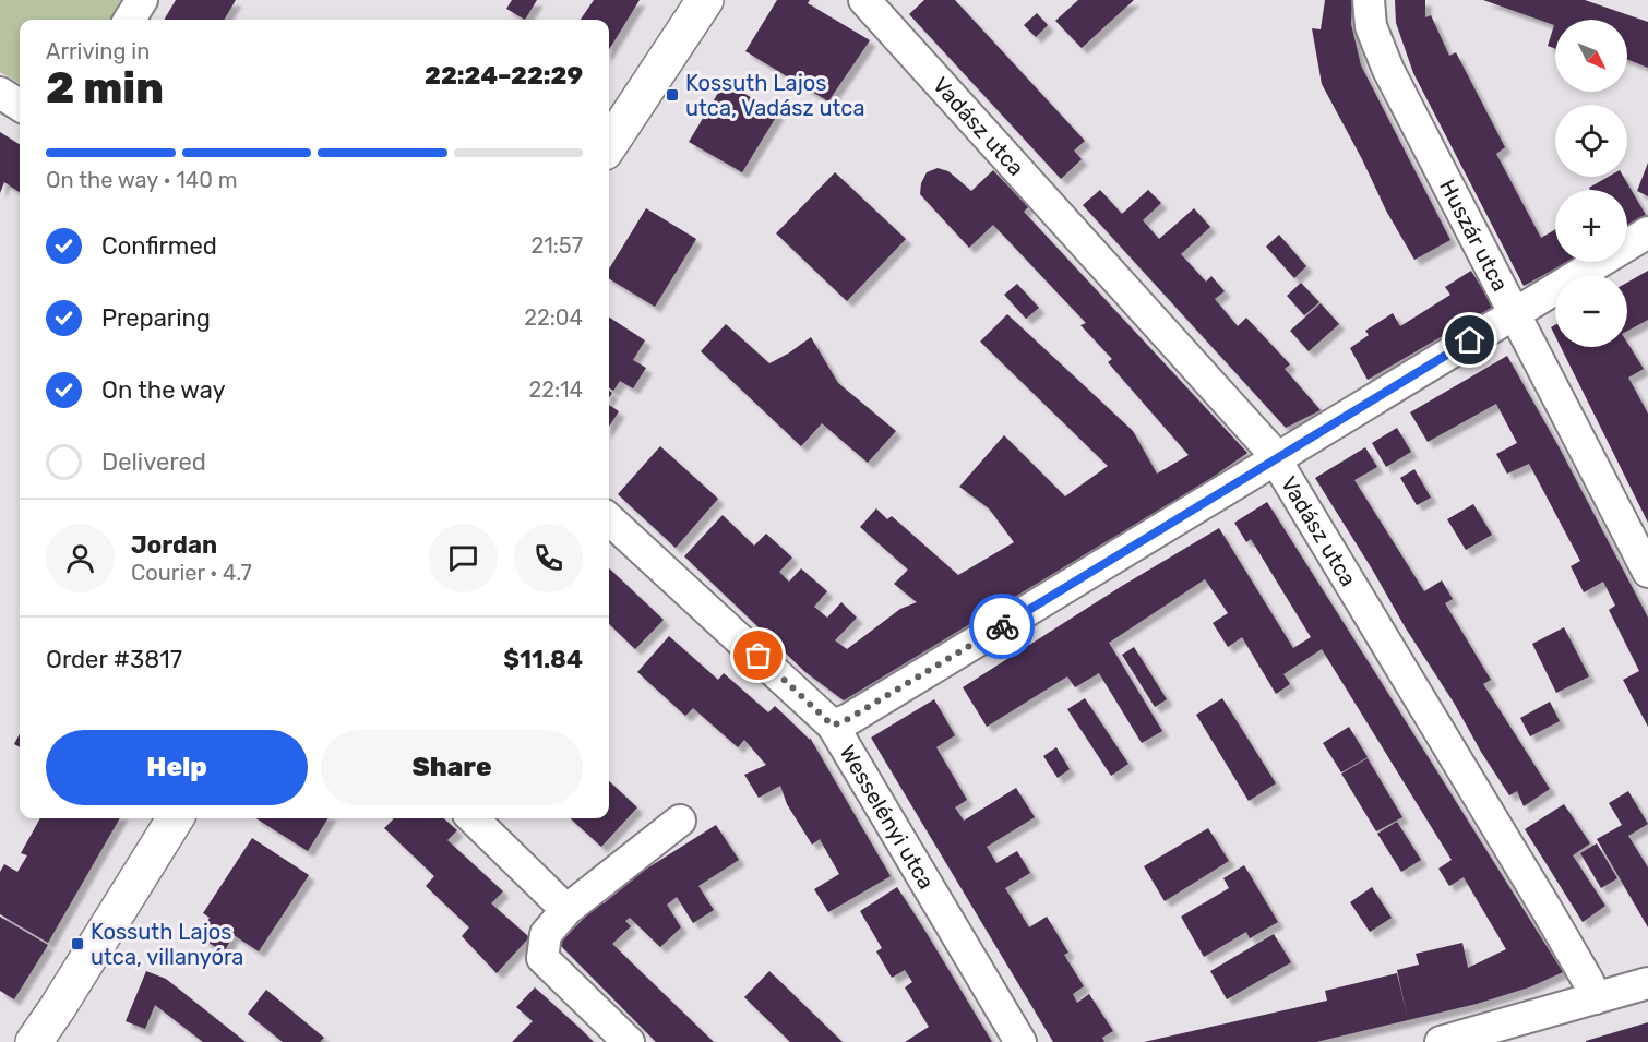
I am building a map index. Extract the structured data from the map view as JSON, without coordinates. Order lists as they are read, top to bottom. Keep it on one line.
{"streets":{"street":["Vadász utca","Huszár utca","Wesselényi utca"]},"places":{"transit":["Kossuth Lajos utca, Vadász utca","Kossuth Lajos utca, villanyóra"]},"north":"bottom right","page":{"map_buttons":["+","−"],"heading":["2 min","Arriving in","22:24–22:29"],"panel":["Jordan","Courier · 4.7","Order #3817","$11.84"],"bar":"On the way · 140 m","list":[["Confirmed","21:57"],["Preparing","22:04"],["On the way","22:14"],"Delivered"],"buttons":["Help","Share"]}}
